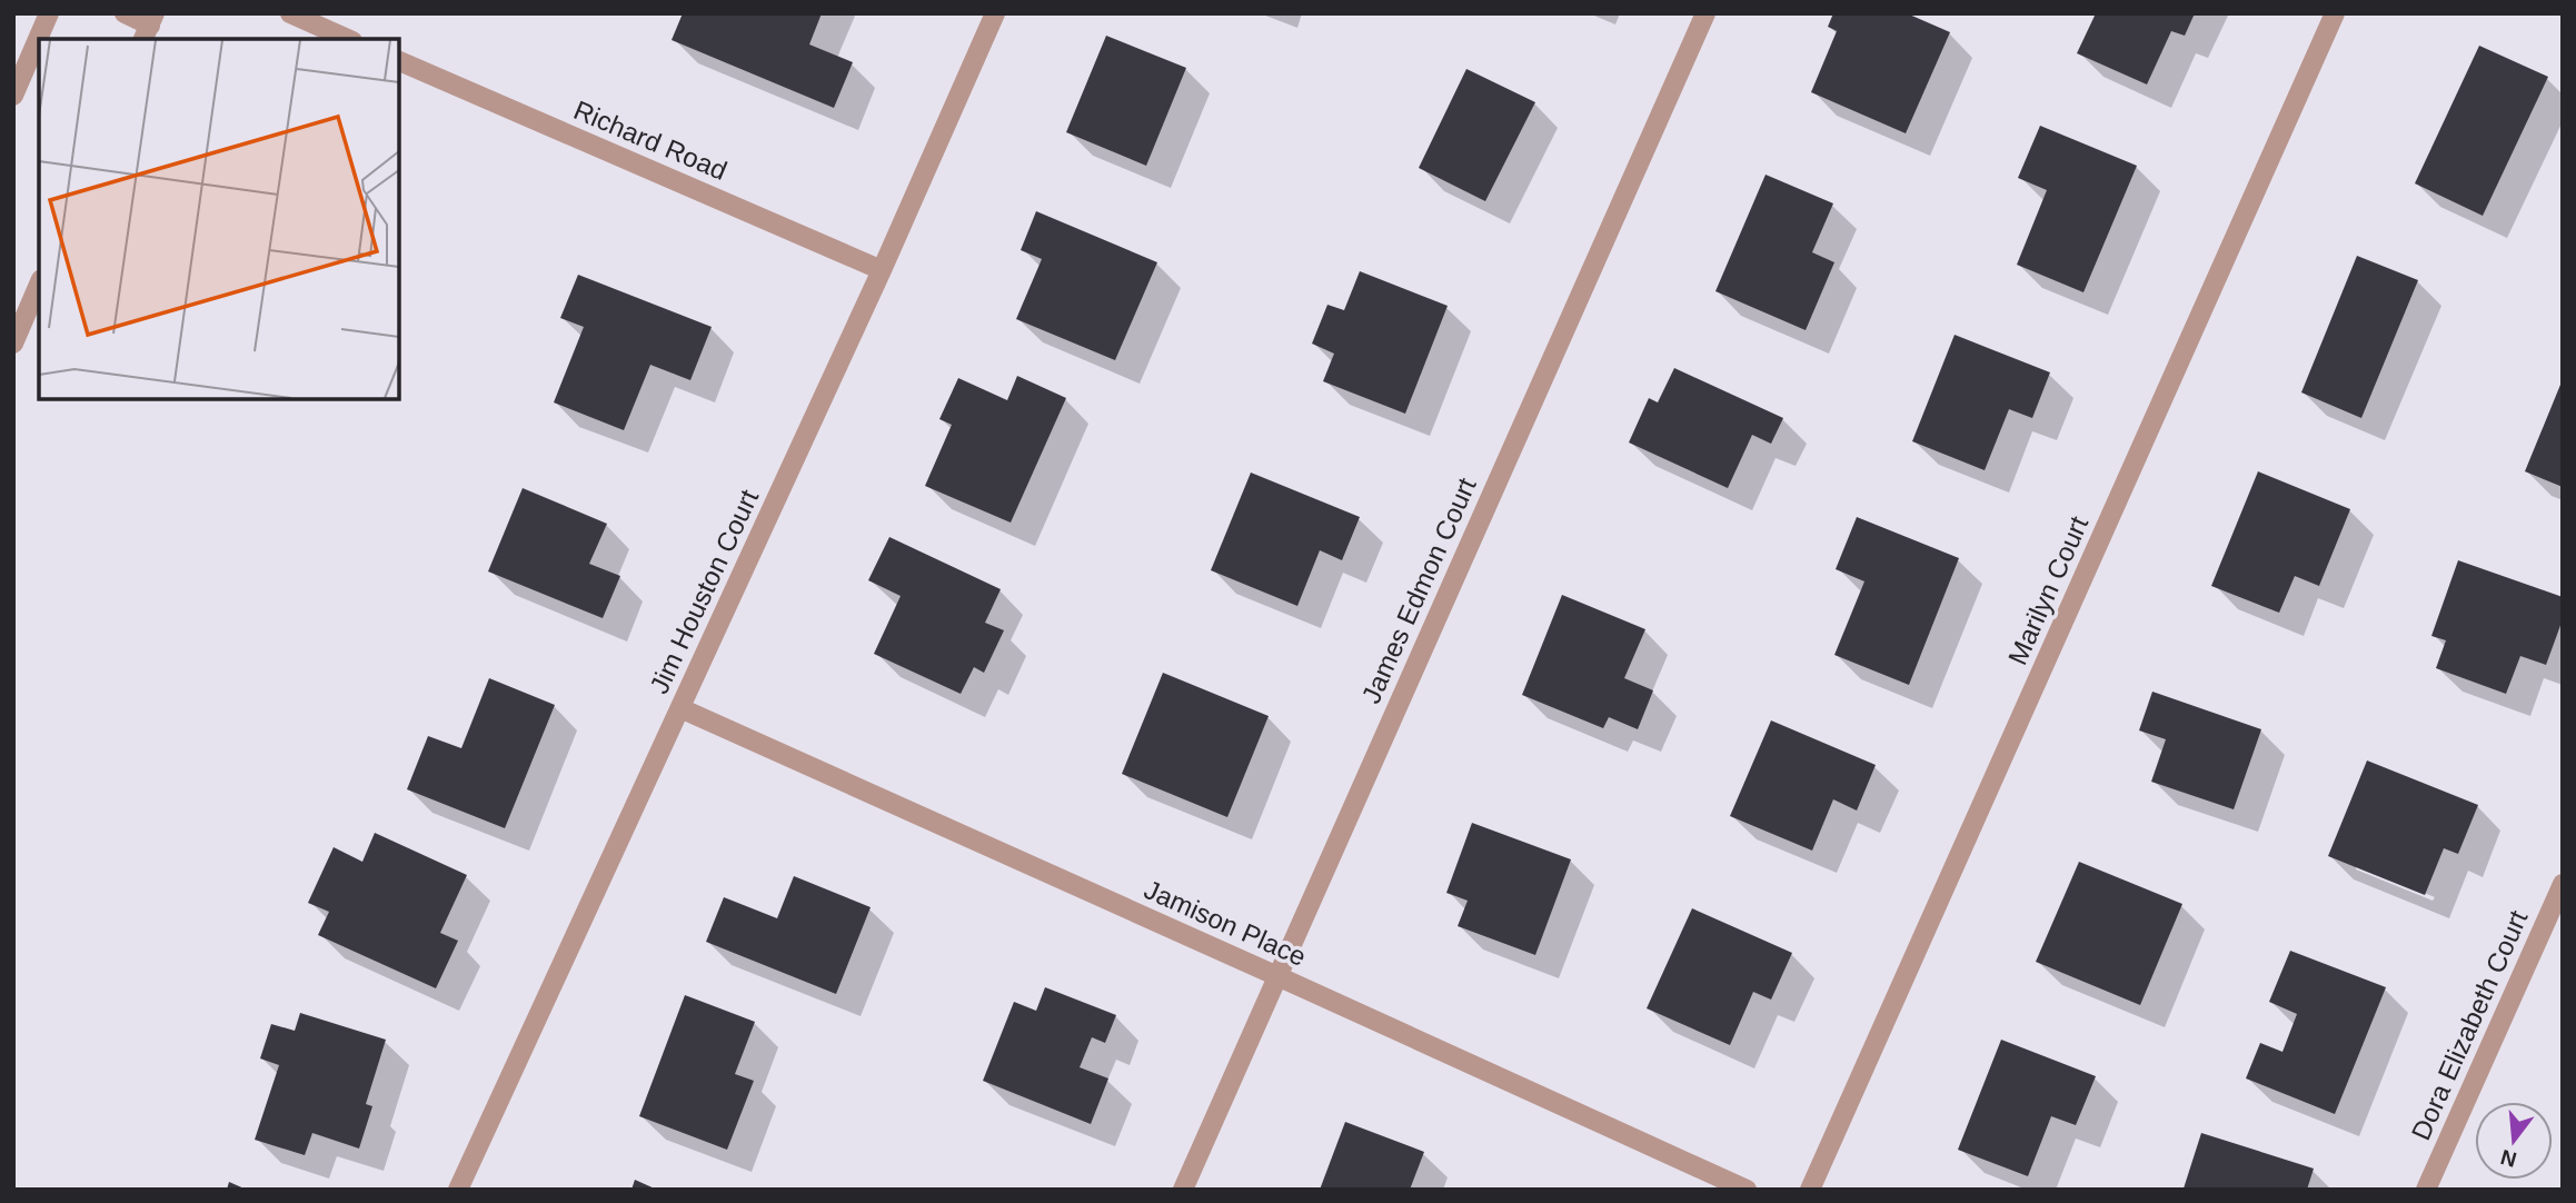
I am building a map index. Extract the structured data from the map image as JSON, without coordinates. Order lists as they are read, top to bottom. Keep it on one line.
{"streets":{"street":["Richard Road","James Edmon Court","Marilyn Court","Jim Houston Court","Jamison Place","Dora Elizabeth Court"]},"crossings":[["Richard Road","Jim Houston Court"],["James Edmon Court","Jamison Place"],["Jim Houston Court","Jamison Place"]],"north":"bottom"}
